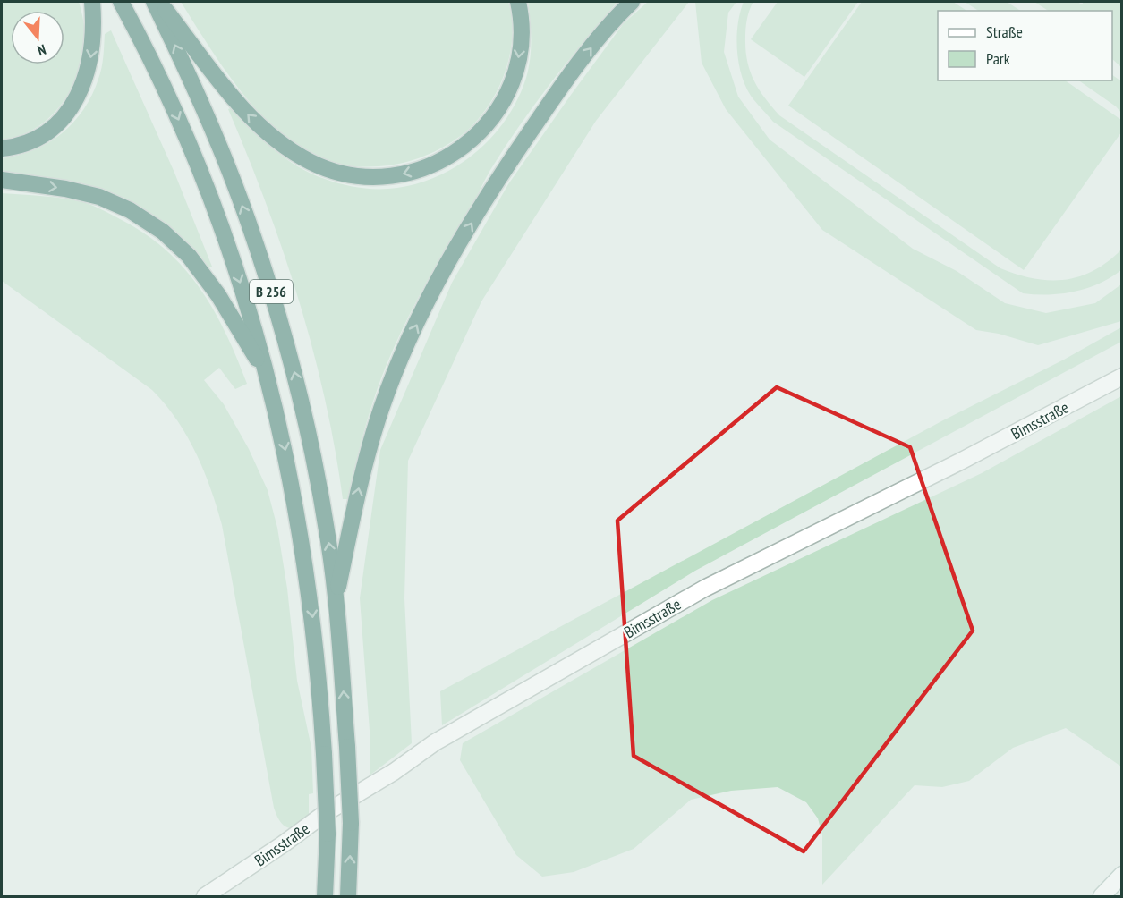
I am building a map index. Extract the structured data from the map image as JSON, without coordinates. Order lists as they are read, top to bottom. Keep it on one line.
{"streets":{"highway":["B 256"],"street":["Bimsstraße"]},"legend":["Straße","Park"],"north":"bottom"}
